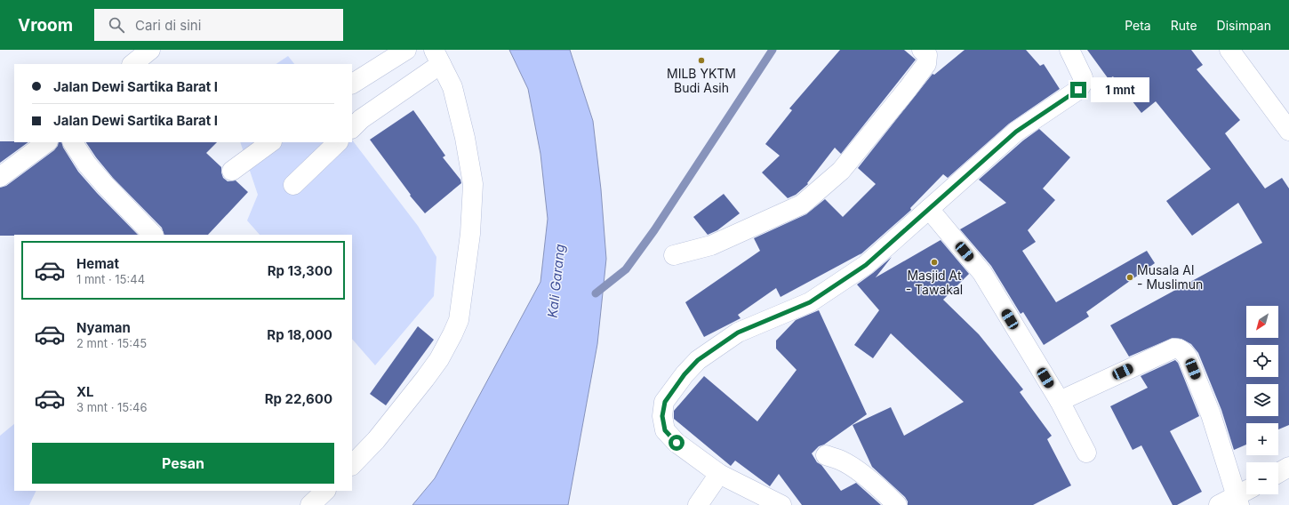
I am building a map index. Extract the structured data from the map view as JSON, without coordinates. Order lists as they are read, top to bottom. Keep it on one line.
{"water":["Kali Garang"],"places":["MILB YKTM Budi Asih","Masjid At - Tawakal","Musala Al - Muslimun"],"north":"bottom left","page":{"header":"Vroom","search":"Cari di sini","nav":["Peta","Rute","Disimpan"],"banner":["Jalan Dewi Sartika Barat I","Jalan Dewi Sartika Barat I"],"bubble":"1 mnt","list":[{"name":"Hemat","note":"1 mnt · 15:44","value":"Rp 13,300"},{"name":"Nyaman","note":"2 mnt · 15:45","value":"Rp 18,000"},{"name":"XL","note":"3 mnt · 15:46","value":"Rp 22,600"}],"map_buttons":["+","−"],"buttons":"Pesan"}}
